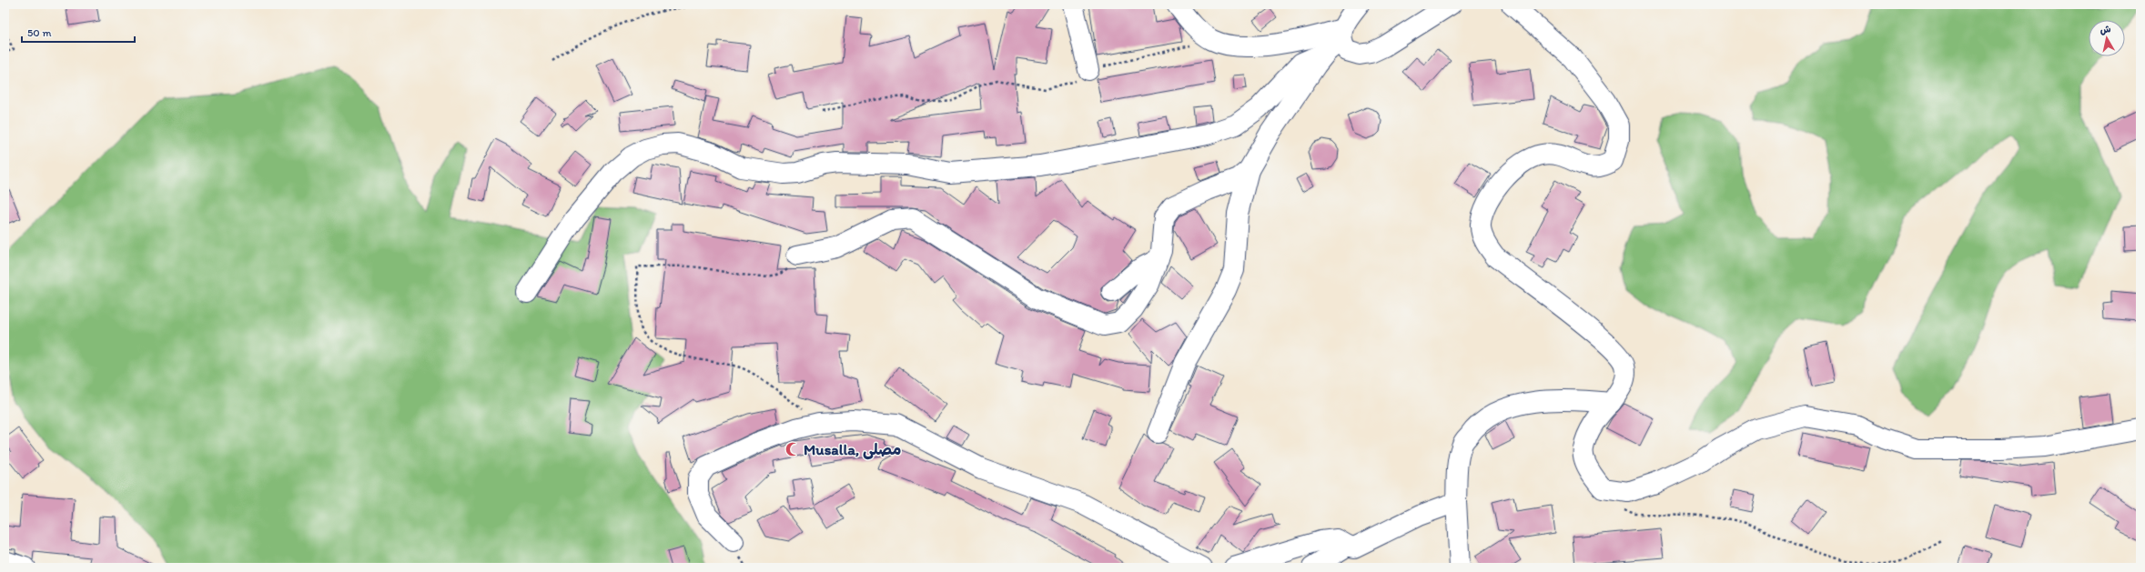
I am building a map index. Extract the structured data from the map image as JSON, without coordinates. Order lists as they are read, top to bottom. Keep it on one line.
{"places":{"mosque":["Musalla, مصلى"]},"scale_bar":"50 m","north":"top"}
